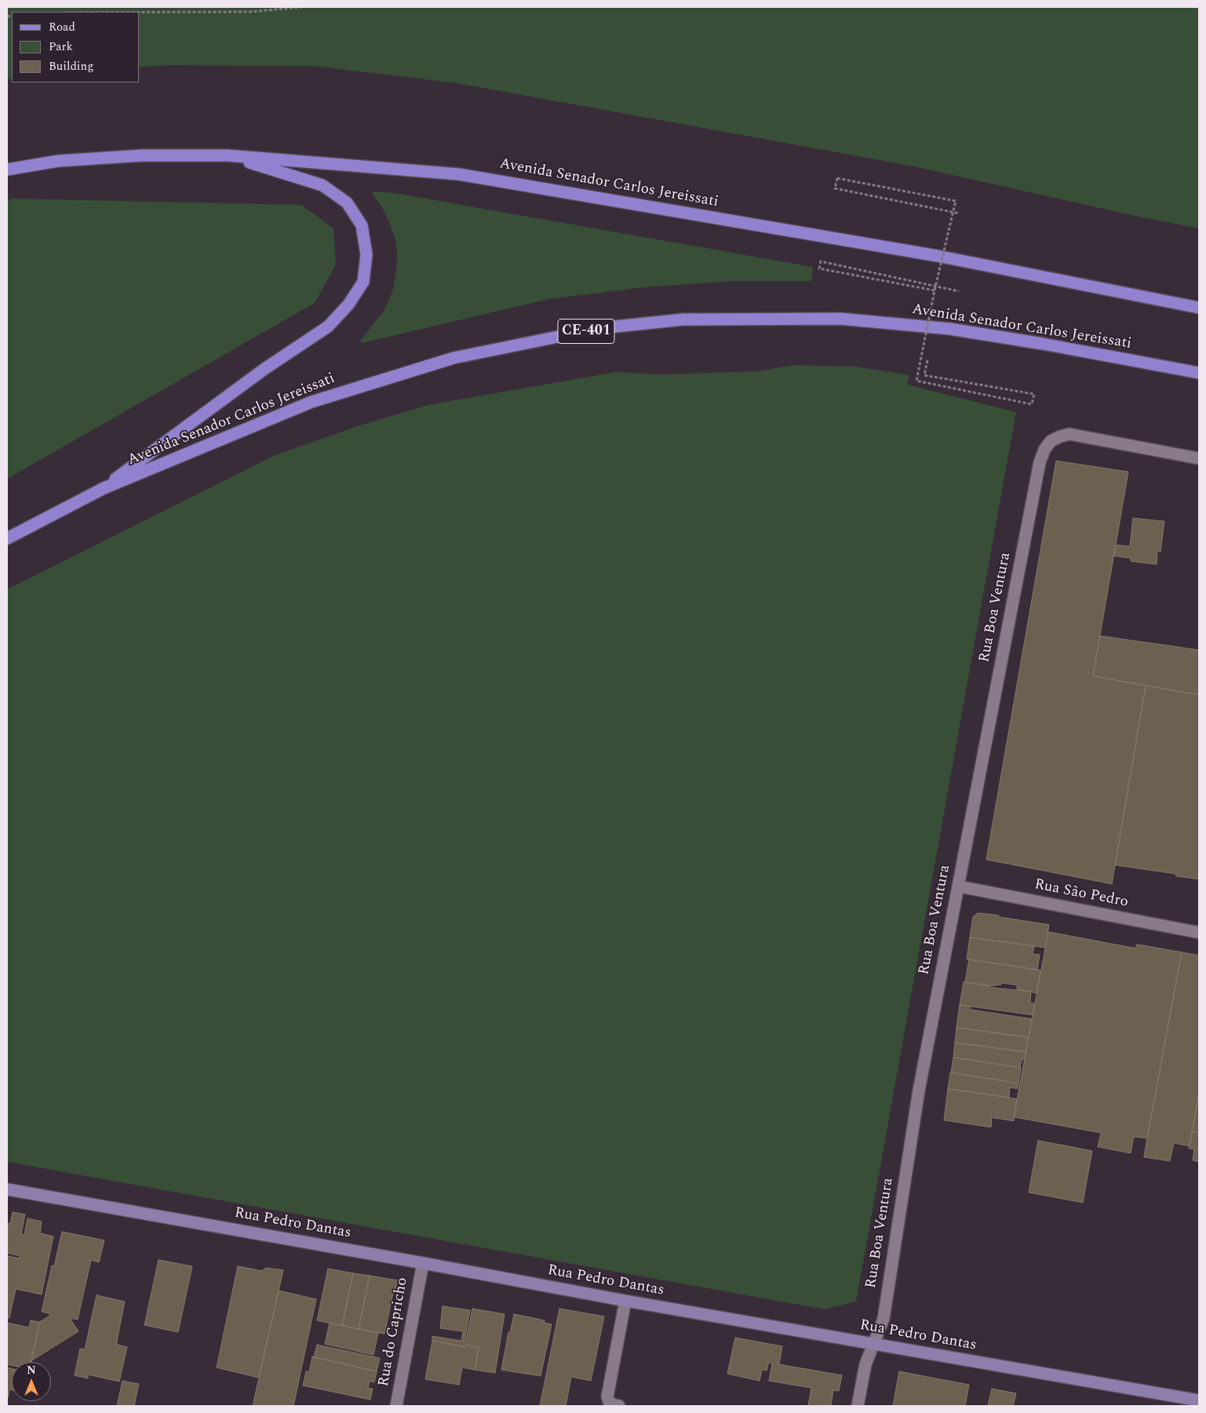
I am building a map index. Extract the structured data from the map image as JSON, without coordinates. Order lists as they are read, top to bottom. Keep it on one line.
{"streets":{"main road":["Avenida Senador Carlos Jereissati","CE-401","Rua Pedro Dantas"],"street":["Rua Boa Ventura","Rua São Pedro","Rua do Capricho"]},"crossings":[["Rua Boa Ventura","Rua São Pedro"],["Rua Boa Ventura","Rua Pedro Dantas"],["Rua Pedro Dantas","Rua do Capricho"]],"legend":["Road","Park","Building"],"north":"top"}
